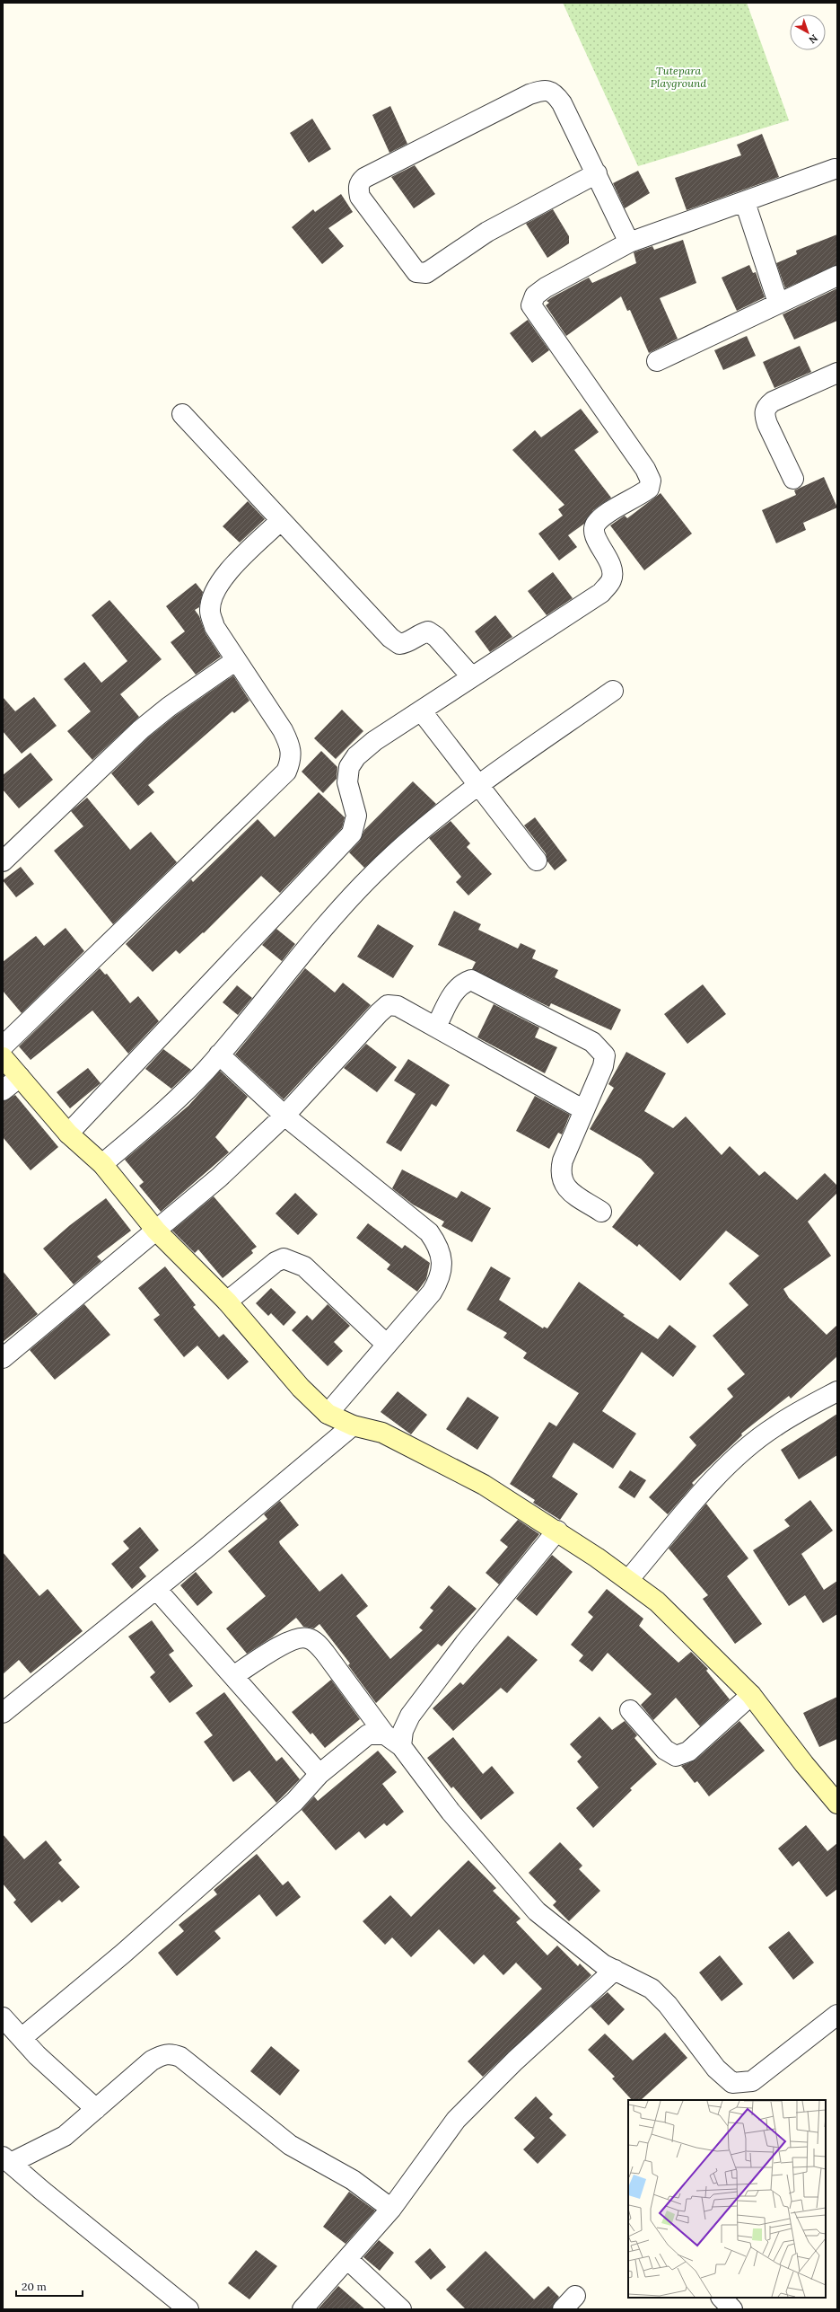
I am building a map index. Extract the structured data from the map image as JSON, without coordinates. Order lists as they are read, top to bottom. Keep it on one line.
{"parks":["Tutepara Playground"],"scale_bar":"20 m","north":"bottom right"}
